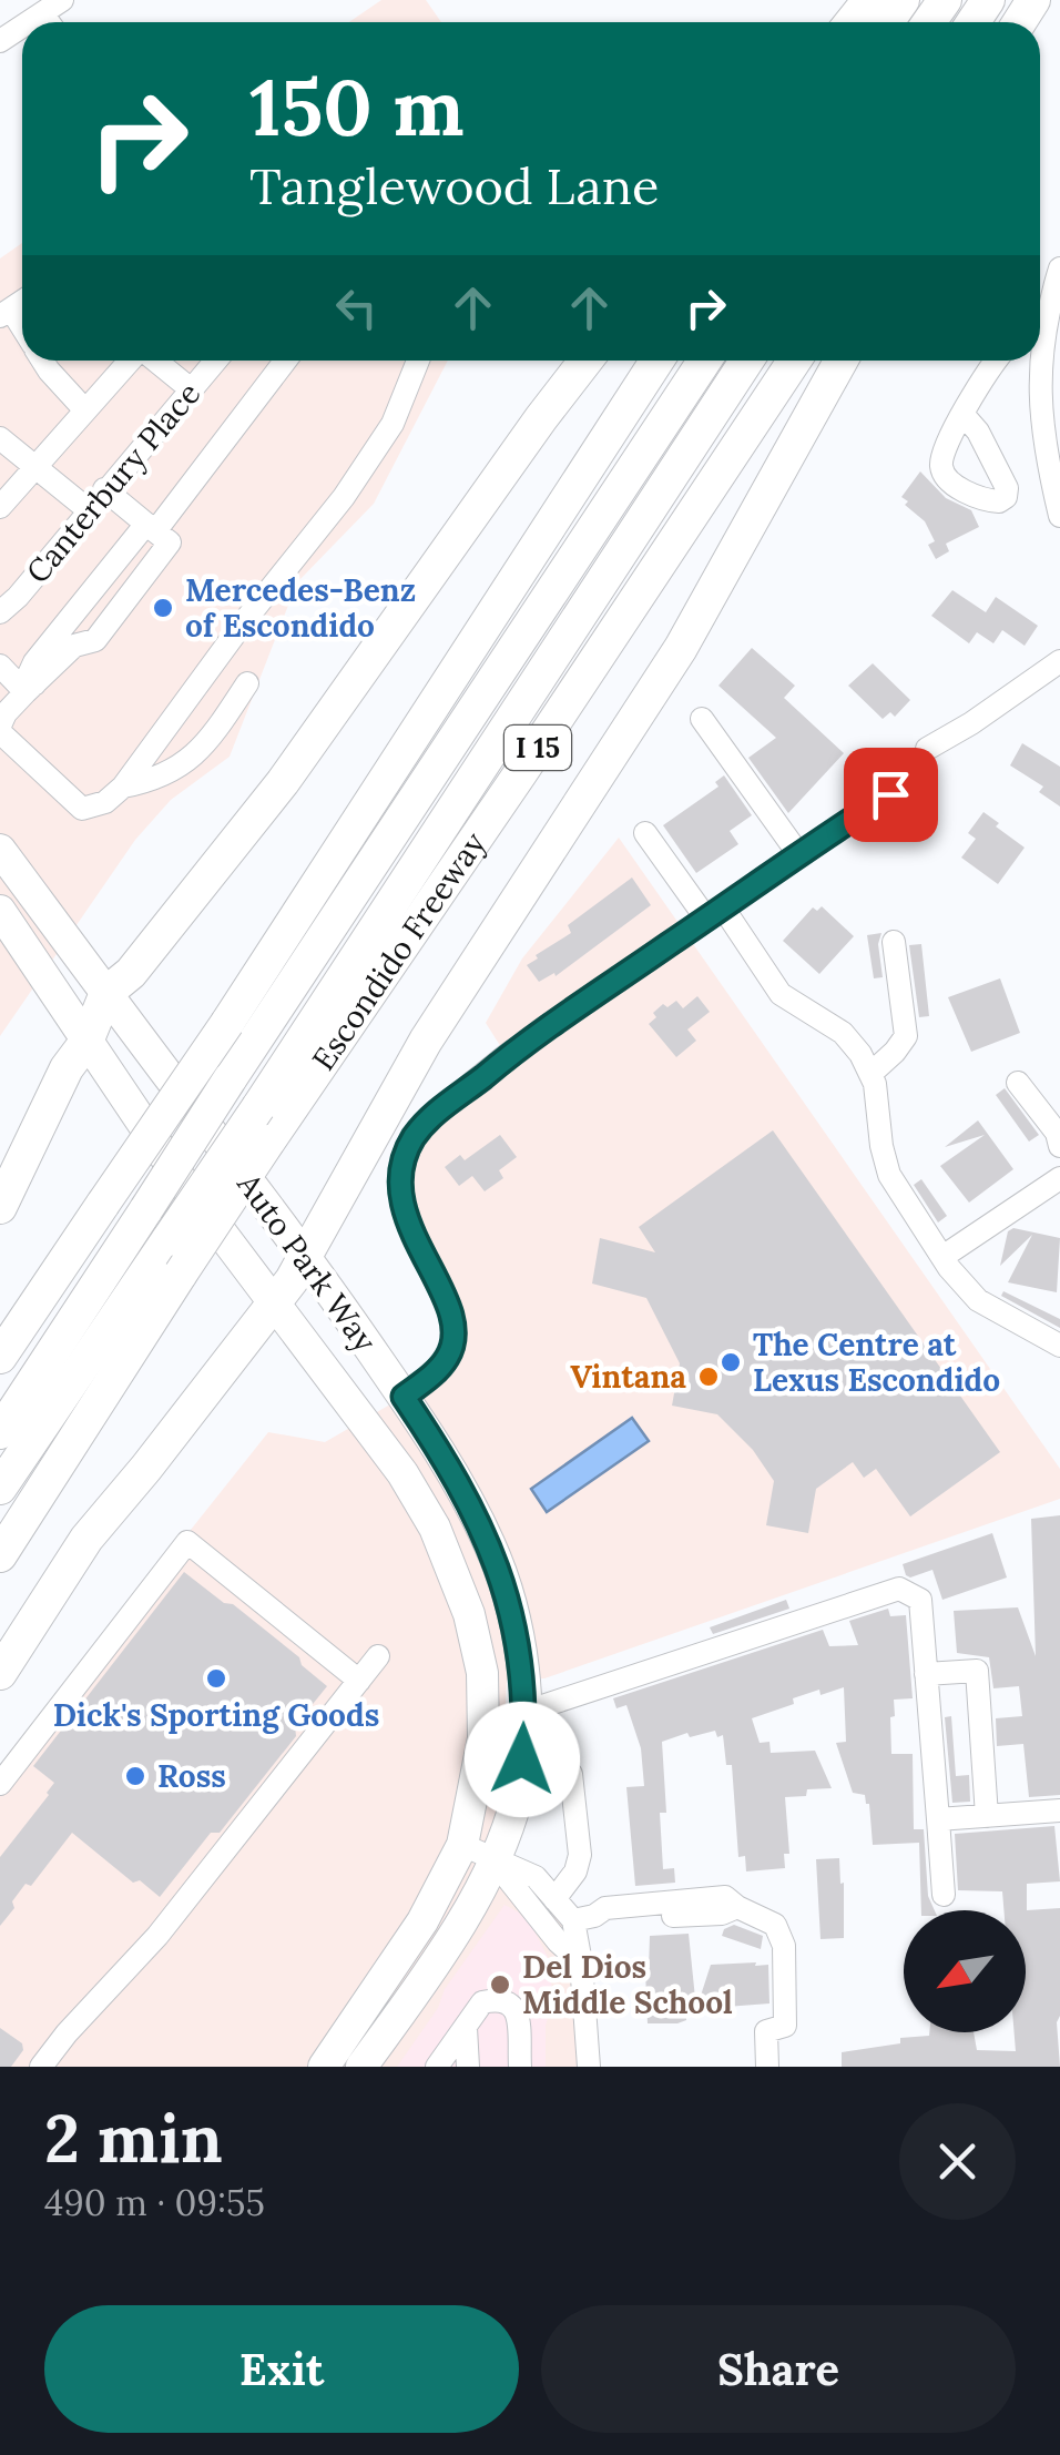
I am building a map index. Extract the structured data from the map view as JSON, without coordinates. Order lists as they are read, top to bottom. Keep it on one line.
{"streets":{"highway":["I 15","Escondido Freeway"],"main road":["Auto Park Way"],"street":["Canterbury Place"]},"places":["Mercedes-Benz of Escondido","The Centre at Lexus Escondido","Vintana","Dick's Sporting Goods","Ross","Del Dios Middle School"],"north":"bottom left","page":{"turn":["150 m","Tanglewood Lane"],"heading":["2 min","490 m · 09:55"],"buttons":["Exit","Share"]}}
